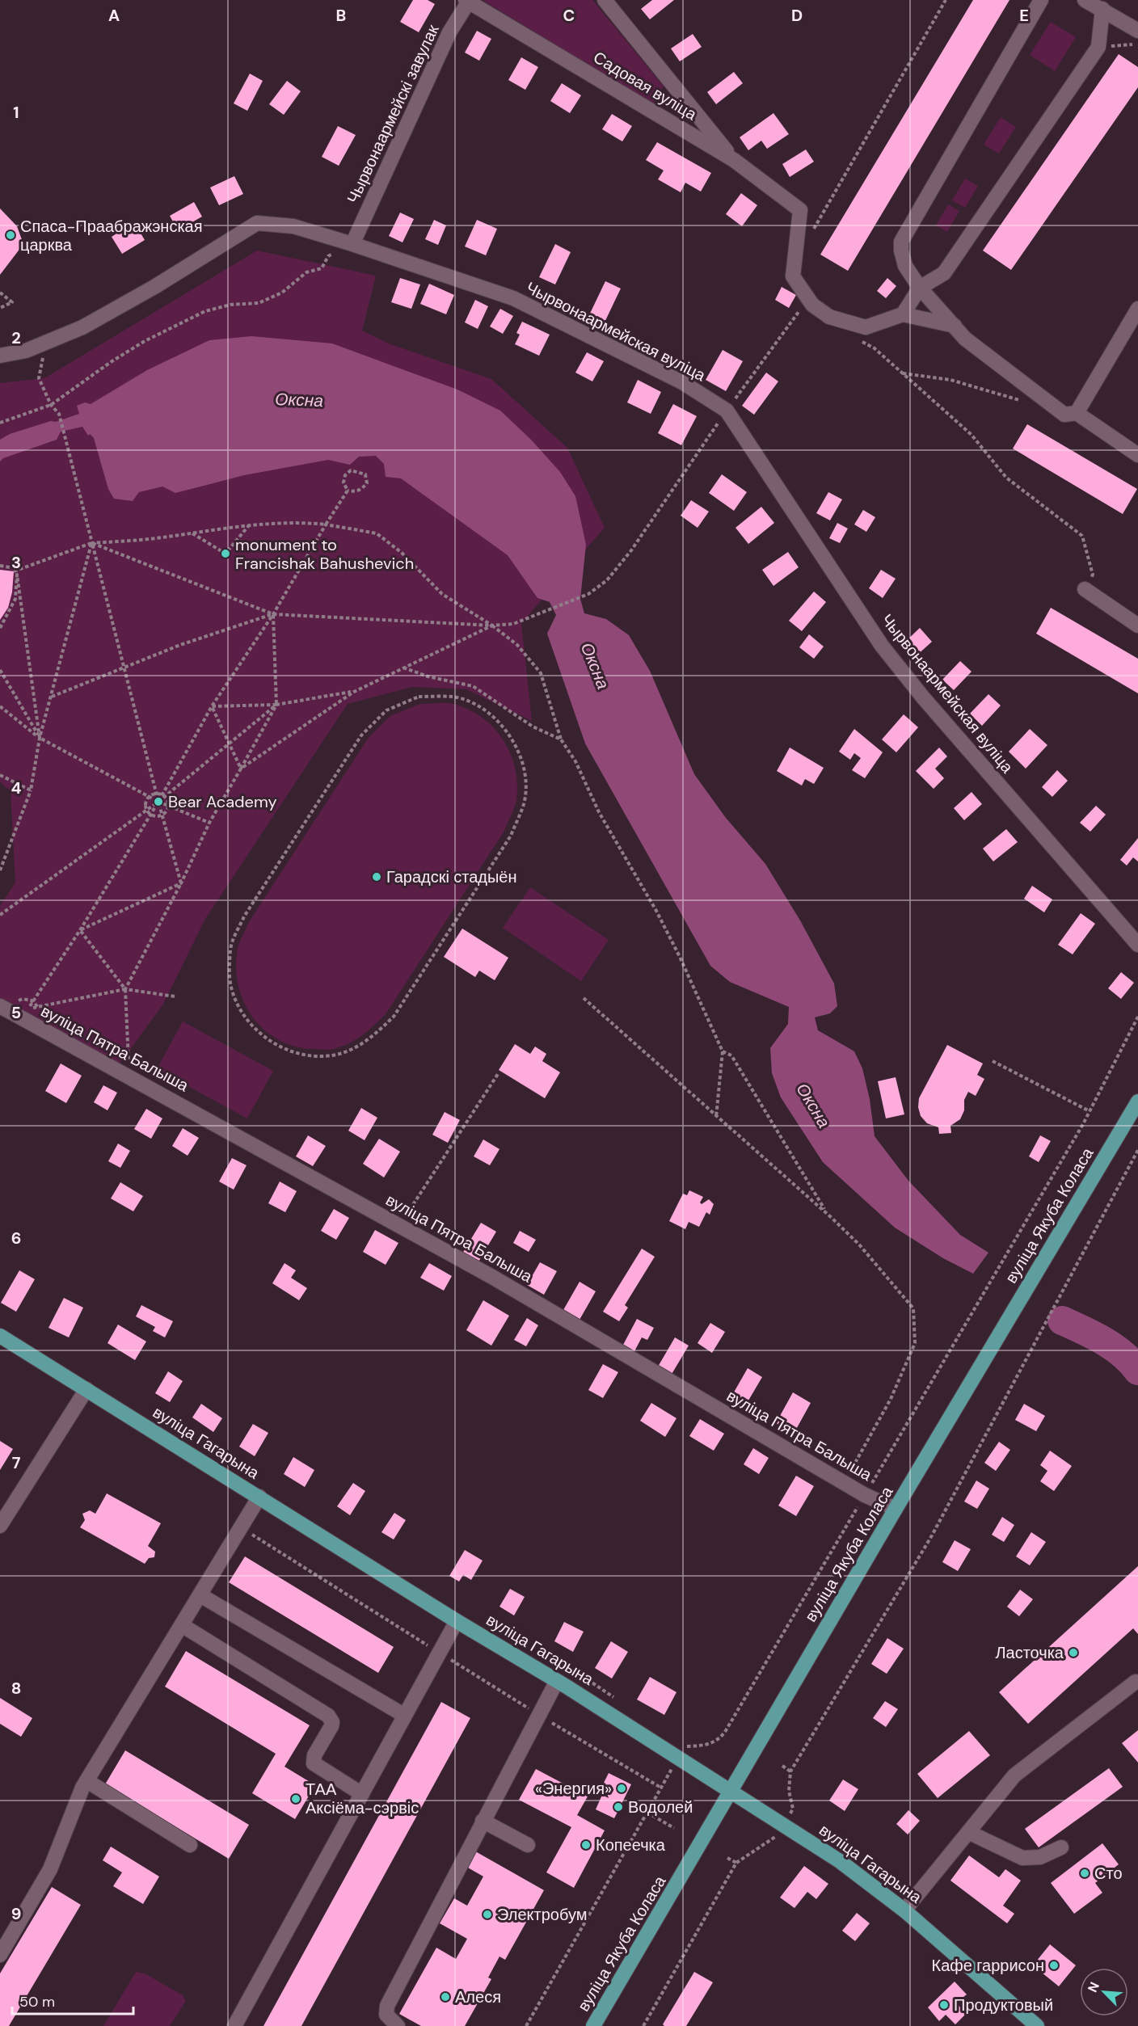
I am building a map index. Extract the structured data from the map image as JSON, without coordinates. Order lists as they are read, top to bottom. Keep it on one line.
{"streets":{"main road":["вуліца Якуба Коласа","вуліца Гагарына"],"street":["Садовая вуліца","Чырвонаармейскі завулак","Чырвонаармейская вуліца","вуліца Пятра Балыша"]},"crossings":[["Садовая вуліца","Чырвонаармейскі завулак"],["Чырвонаармейскі завулак","Чырвонаармейская вуліца"],["вуліца Пятра Балыша","вуліца Якуба Коласа"],["вуліца Якуба Коласа","вуліца Гагарына"]],"water":["Оксна"],"places":["Спаса-Праабражэнская царква","monument to Francishak Bahushevich","Bear Academy","Гарадскі стадыён","Ласточка","«Энергия»","ТАА Аксіёма-сэрвіс","Водолей","Копеечка","Сто","Электробум","Кафе гаррисон","Алеся","Продуктовый"],"scale_bar":"50 m","north":"top left","grid":{"columns":["A","B","C","D","E"],"rows":["1","2","3","4","5","6","7","8","9"]}}
